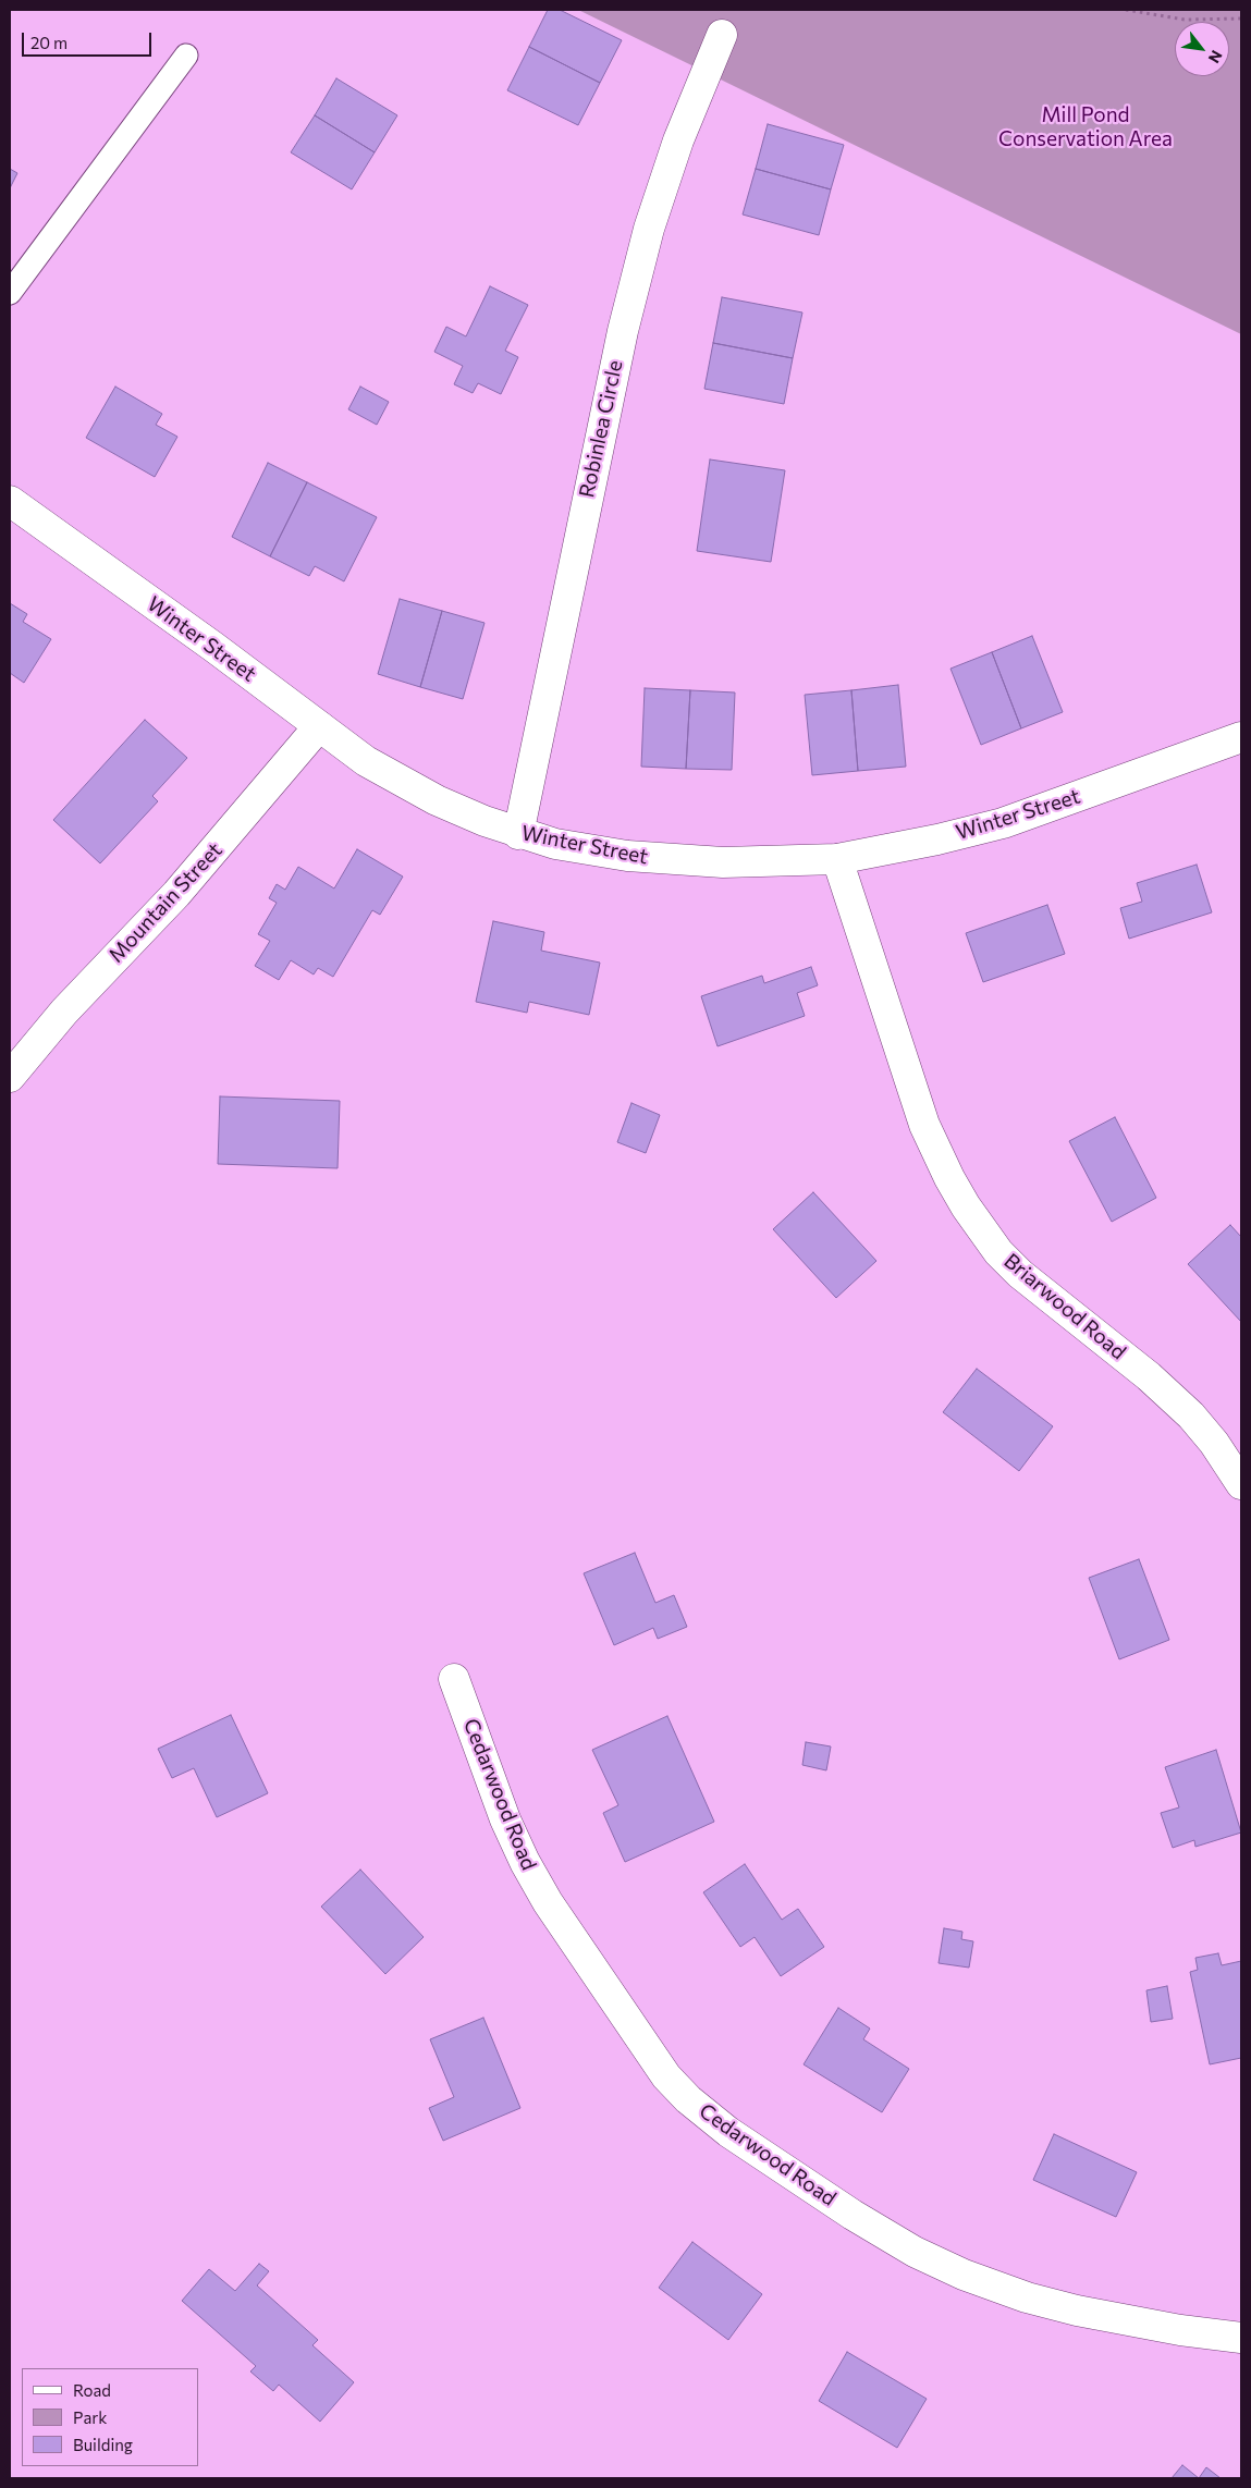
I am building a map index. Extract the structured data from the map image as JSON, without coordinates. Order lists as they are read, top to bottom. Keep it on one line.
{"streets":{"street":["Robinlea Circle","Winter Street","Mountain Street","Briarwood Road","Cedarwood Road"]},"crossings":[["Robinlea Circle","Winter Street"],["Winter Street","Mountain Street"],["Winter Street","Briarwood Road"]],"parks":["Mill Pond Conservation Area"],"legend":["Road","Park","Building"],"scale_bar":"20 m","north":"bottom right"}
